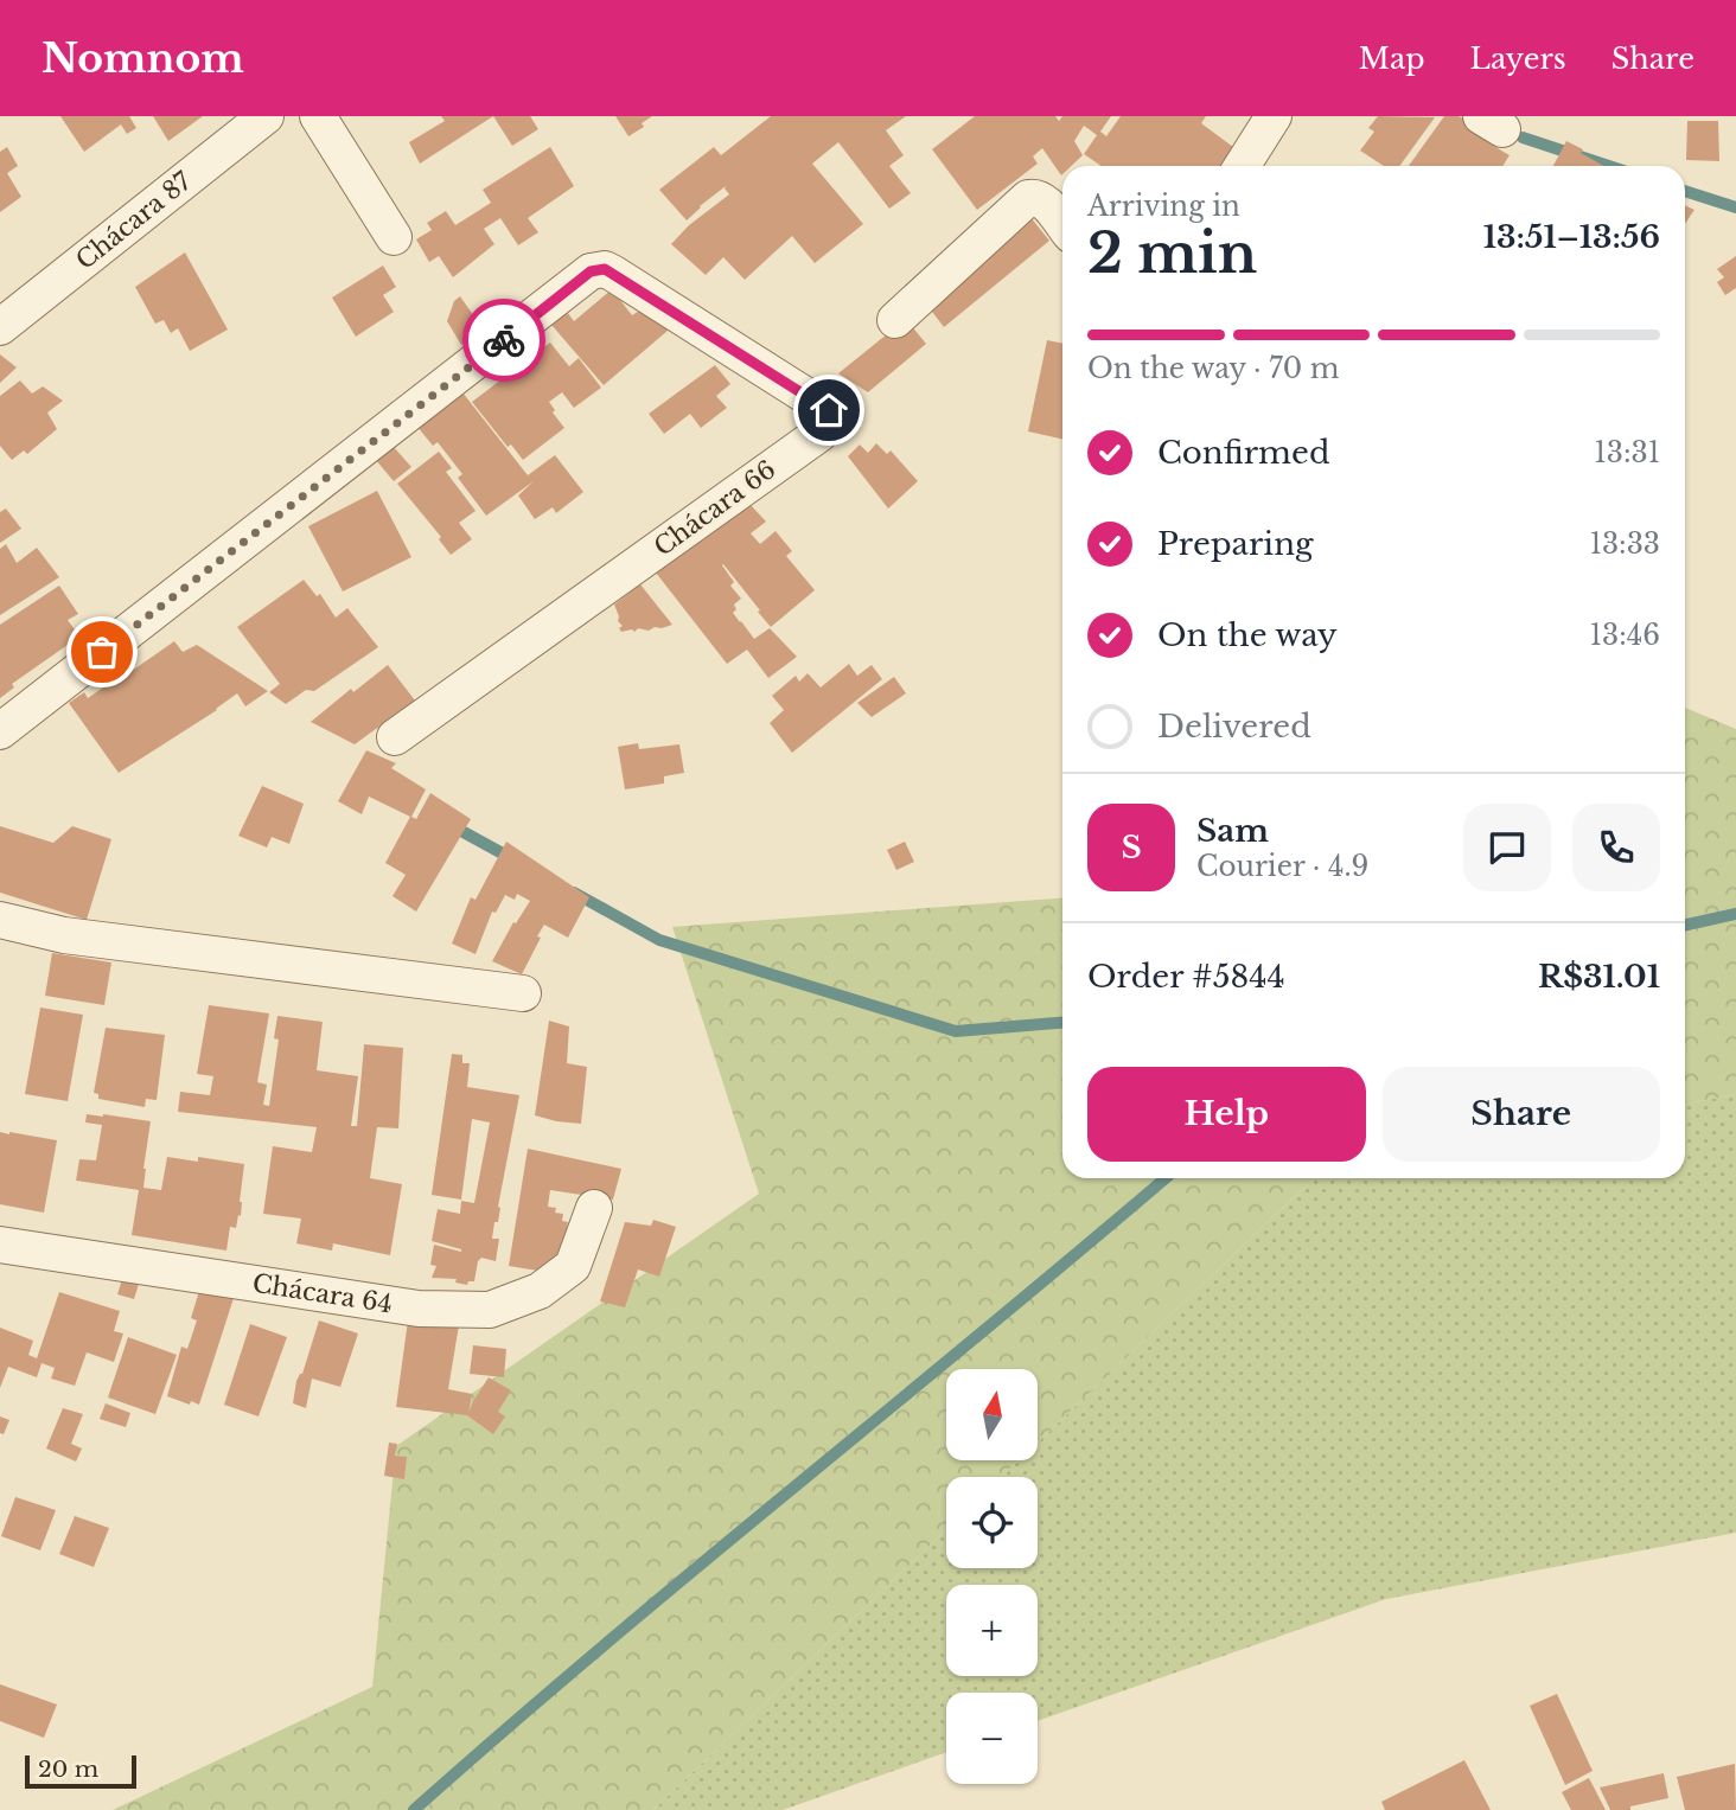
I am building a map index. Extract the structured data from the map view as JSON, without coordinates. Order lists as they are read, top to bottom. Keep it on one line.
{"streets":{"street":["Chácara 87","Chácara 66","Chácara 64"]},"scale_bar":"20 m","north":"top","page":{"header":"Nomnom","nav":["Map","Layers","Share"],"heading":["2 min","Arriving in","13:51–13:56"],"panel":["Sam","Courier · 4.9","Order #5844","R$31.01"],"bar":"On the way · 70 m","list":[["Confirmed","13:31"],["Preparing","13:33"],["On the way","13:46"],"Delivered"],"round":"S","buttons":["Help","Share"],"map_buttons":["+","−"],"scale":"20 m"}}
